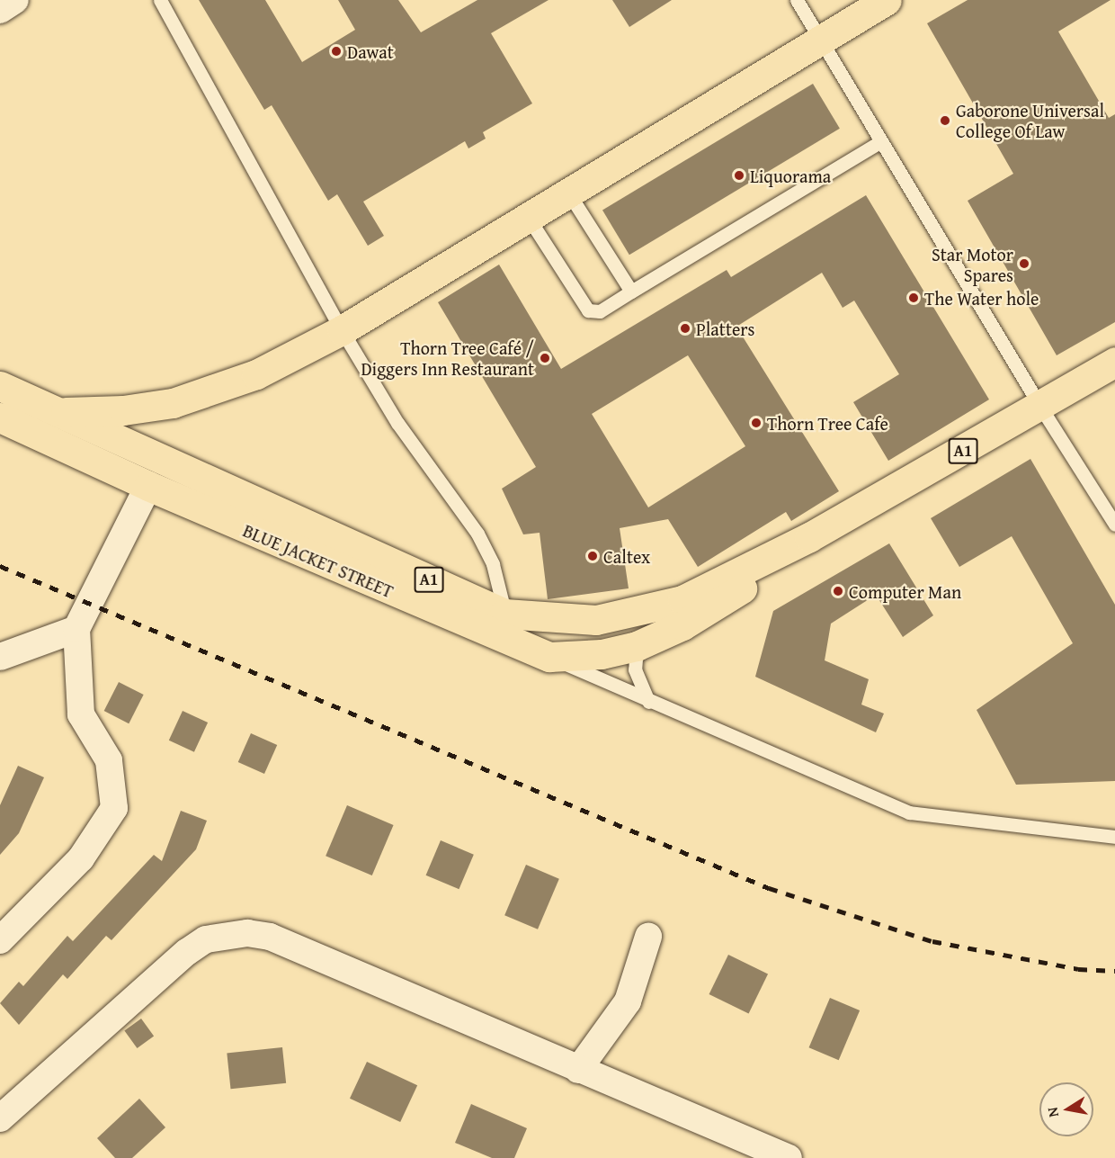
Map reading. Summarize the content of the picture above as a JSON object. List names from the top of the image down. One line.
{"streets":{"highway":["A1","BLUE JACKET STREET"]},"crossings":[["A1","BLUE JACKET STREET"]],"places":["Dawat","Gaborone Universal College Of Law","Liquorama","Star Motor Spares","The Water hole","Platters","Thorn Tree Café / Diggers Inn Restaurant","Thorn Tree Cafe","Caltex","Computer Man"],"north":"left"}
